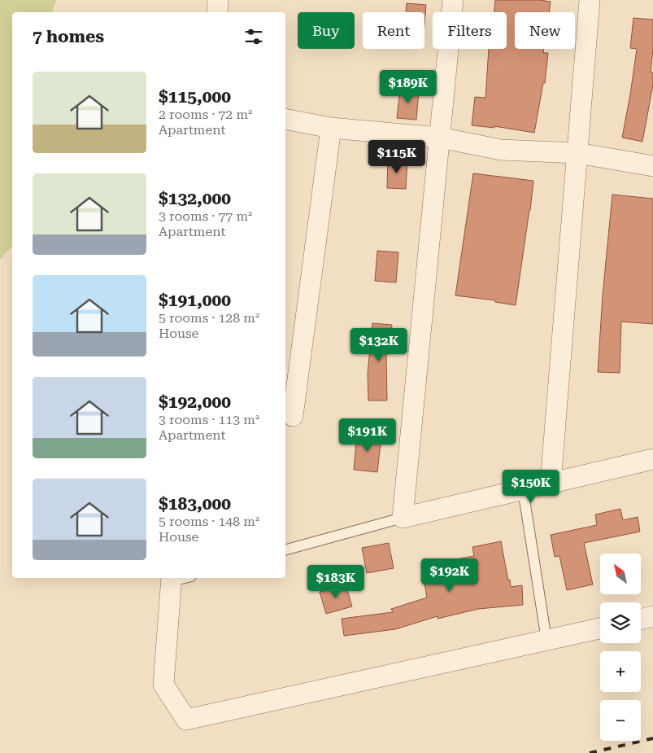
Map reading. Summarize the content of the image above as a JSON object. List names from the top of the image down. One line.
{"north":"top left","page":{"chip":["Buy","Rent","Filters","New"],"heading":"7 homes","list":[{"name":"$115,000","note":"2 rooms · 72 m² · Apartment"},{"name":"$132,000","note":"3 rooms · 77 m² · Apartment"},{"name":"$191,000","note":"5 rooms · 128 m² · House"},{"name":"$192,000","note":"3 rooms · 113 m² · Apartment"},{"name":"$183,000","note":"5 rooms · 148 m² · House"}],"price":["$189K","$115K","$132K","$191K","$150K","$192K","$183K"],"map_buttons":["+","−"]}}
